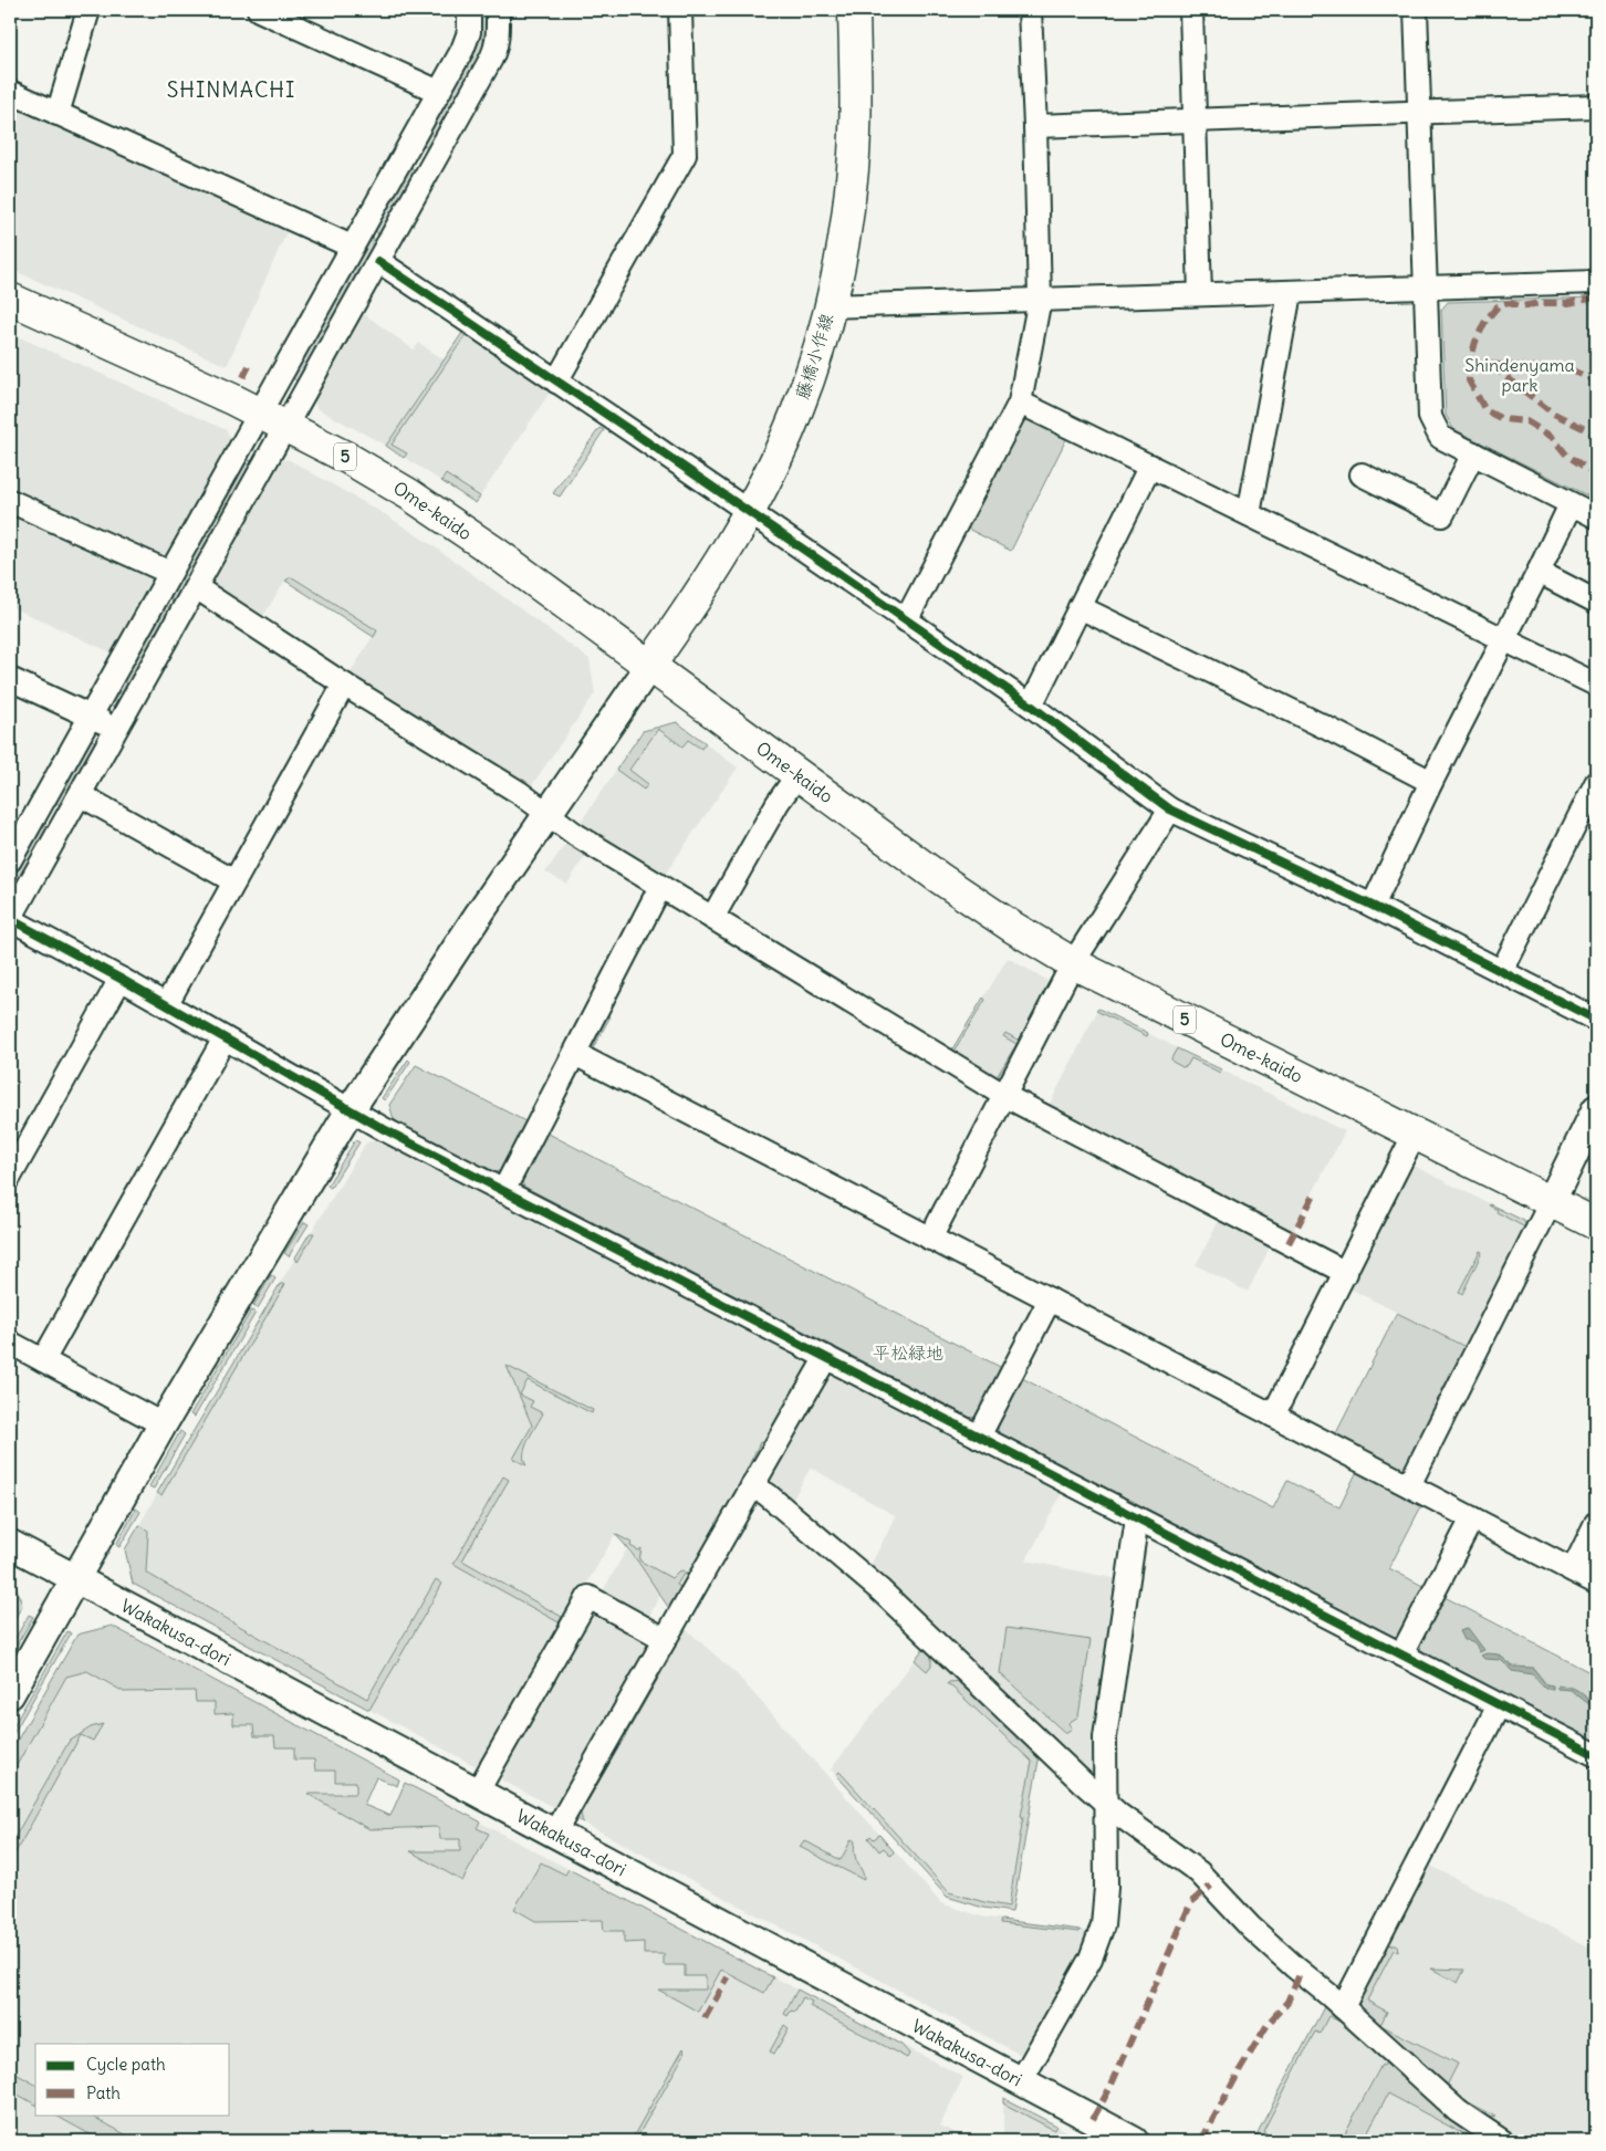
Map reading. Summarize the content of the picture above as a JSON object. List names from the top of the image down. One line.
{"streets":{"main road":["藤橋小作線","5","Ome-kaido"],"street":["Wakakusa-dori"]},"crossings":[["藤橋小作線","Ome-kaido"]],"districts":["SHINMACHI"],"parks":["Shindenyama park","平松緑地"],"legend":["Cycle path","Path"]}
